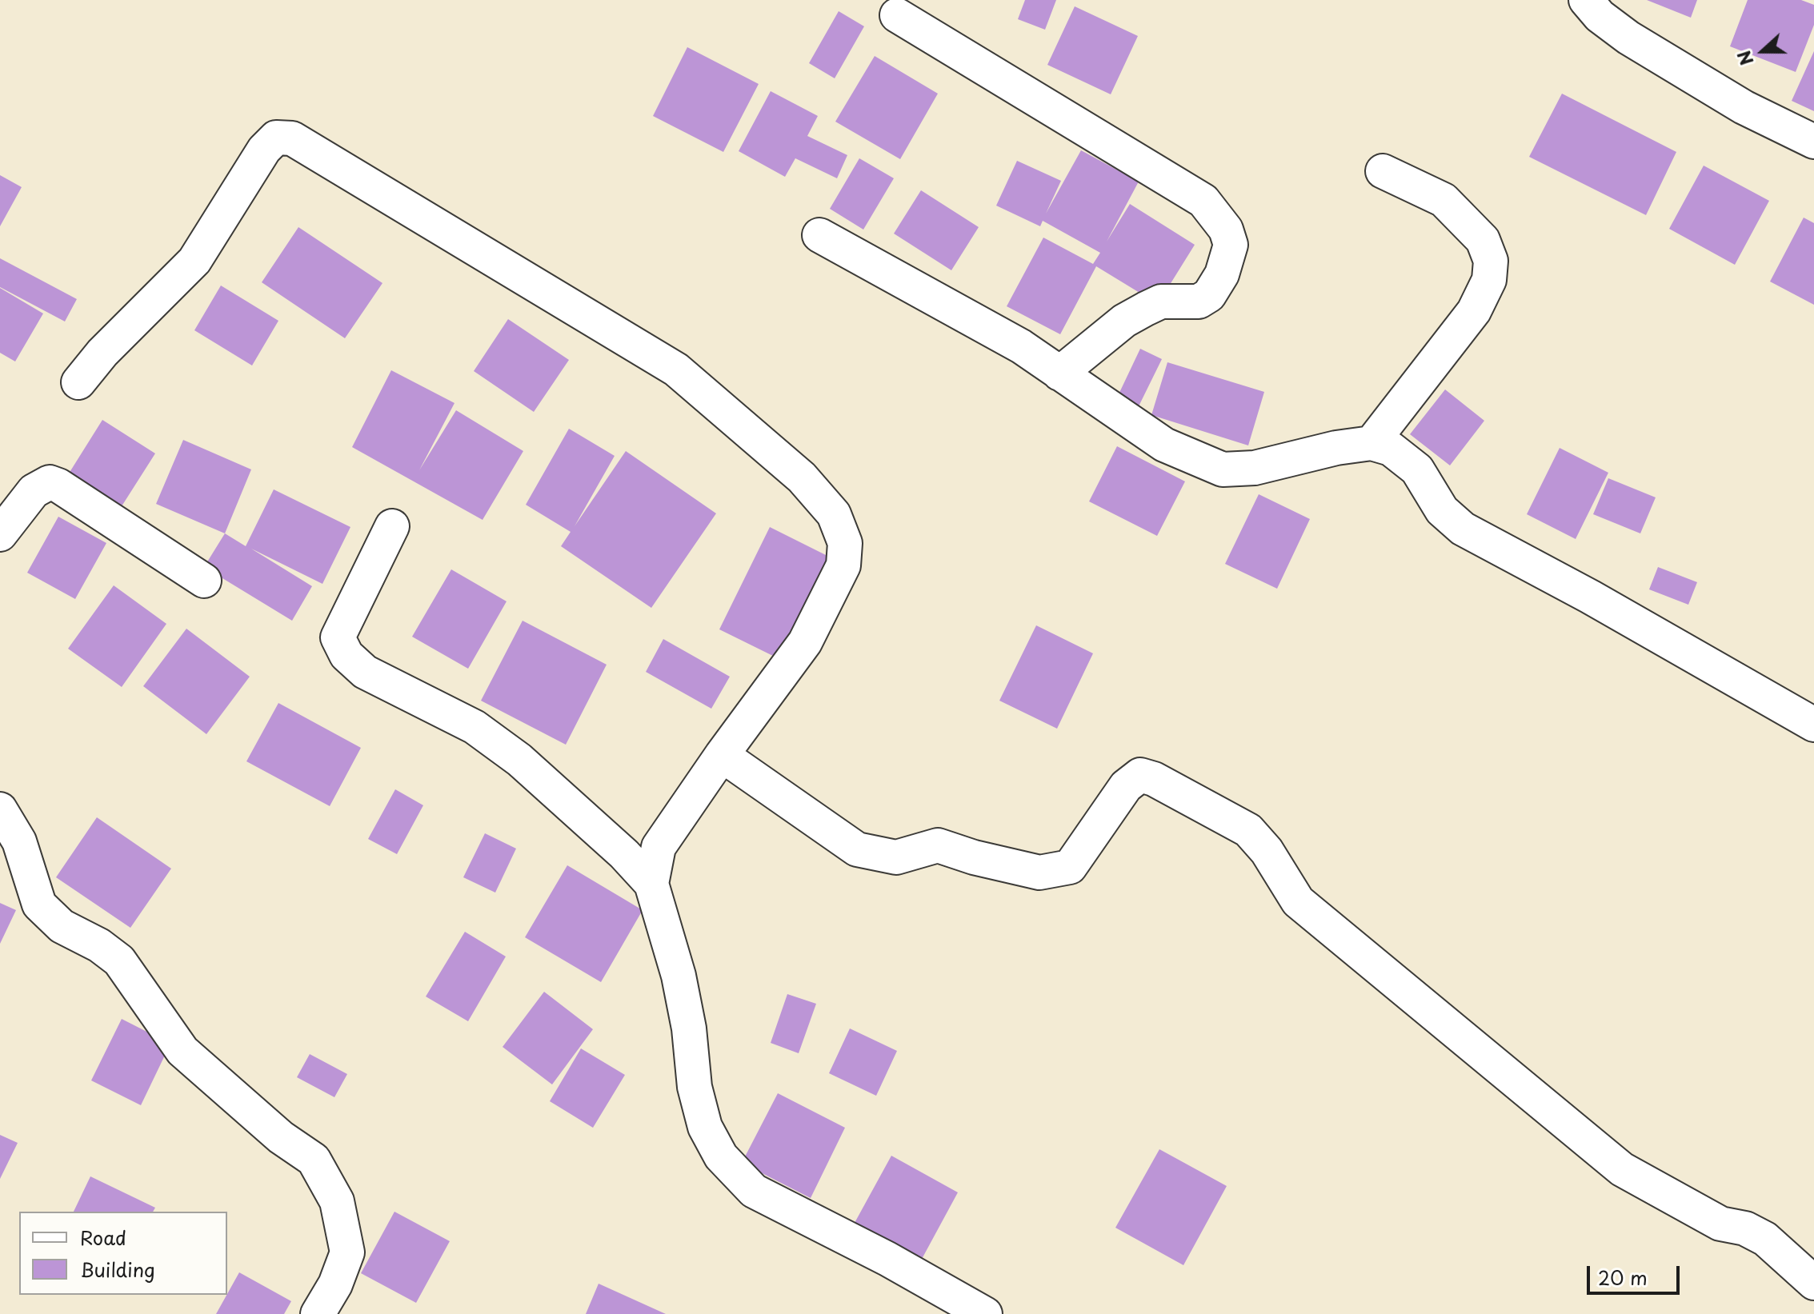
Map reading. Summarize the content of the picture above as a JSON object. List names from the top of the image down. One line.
{"legend":["Road","Building"],"scale_bar":"20 m","north":"left"}
